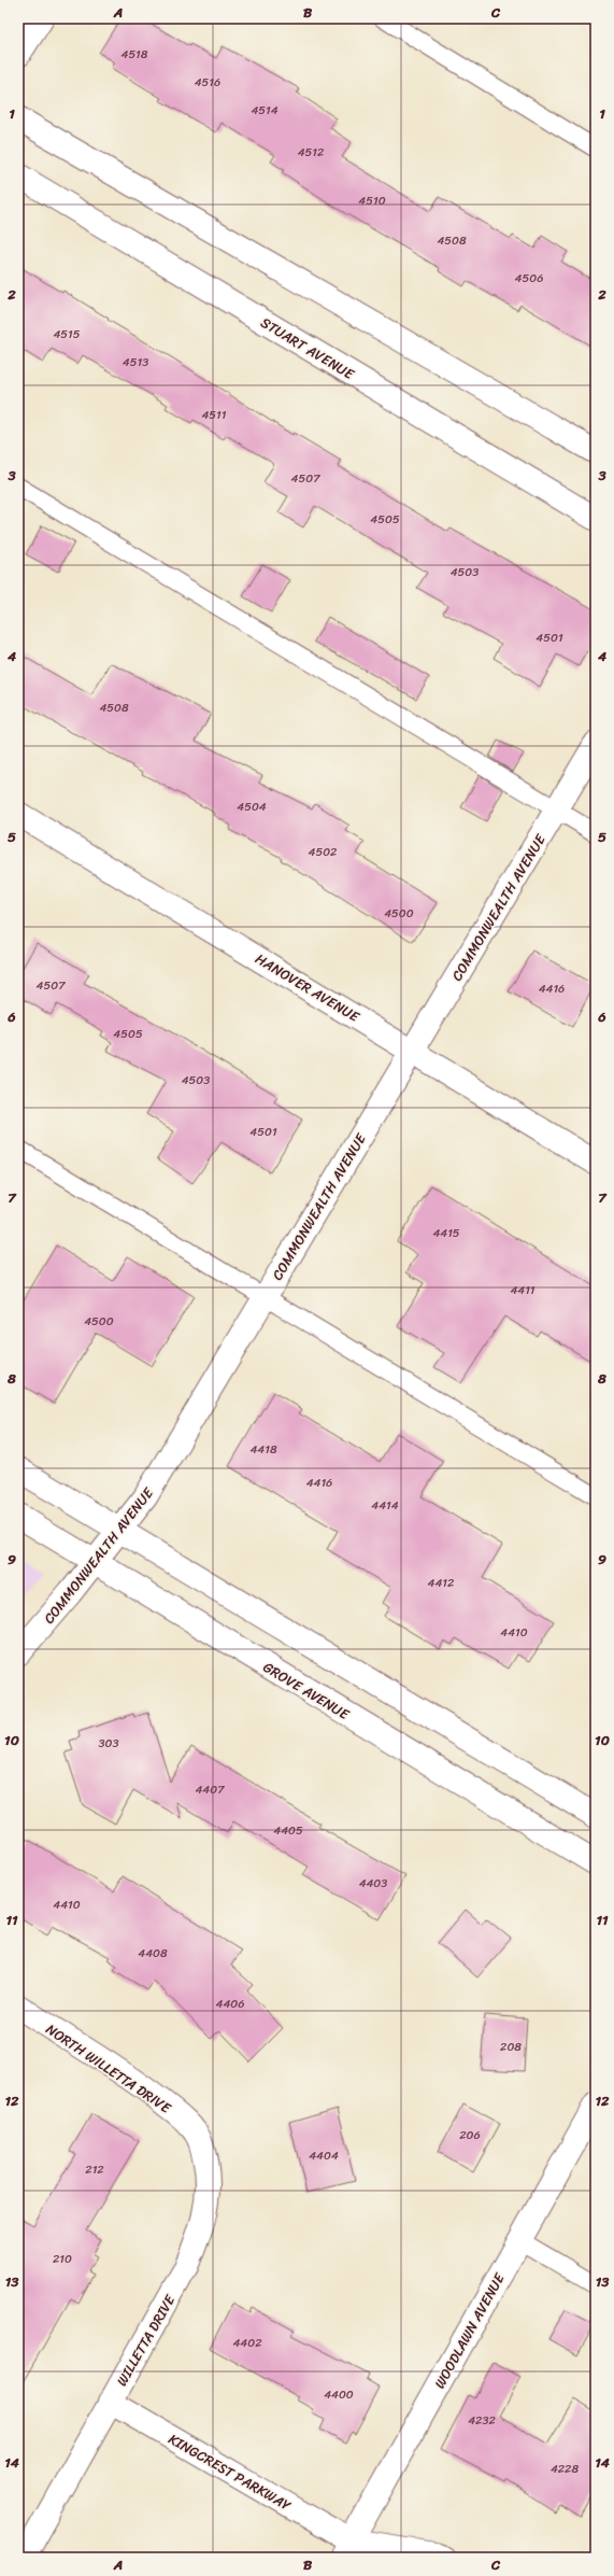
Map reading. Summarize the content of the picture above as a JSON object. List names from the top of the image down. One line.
{"streets":{"street":["STUART AVENUE","COMMONWEALTH AVENUE","HANOVER AVENUE","GROVE AVENUE","NORTH WILLETTA DRIVE","WOODLAWN AVENUE","WILLETTA DRIVE","KINGCREST PARKWAY"]},"crossings":[["COMMONWEALTH AVENUE","HANOVER AVENUE"],["COMMONWEALTH AVENUE","GROVE AVENUE"],["NORTH WILLETTA DRIVE","WILLETTA DRIVE"],["WOODLAWN AVENUE","KINGCREST PARKWAY"],["WILLETTA DRIVE","KINGCREST PARKWAY"]],"house_numbers":["4518","4516","4514","4512","4510","4508","4506","4515","4513","4511","4507","4505","4503","4501","4508","4504","4502","4500","4507","4416","4505","4503","4501","4415","4411","4500","4418","4416","4414","4412","4410","303","4407","4405","4403","4410","4408","4406","208","206","4404","212","210","4402","4400","4232","4228"],"grid":{"columns":["A","B","C"],"rows":["1","2","3","4","5","6","7","8","9","10","11","12","13","14"]}}
